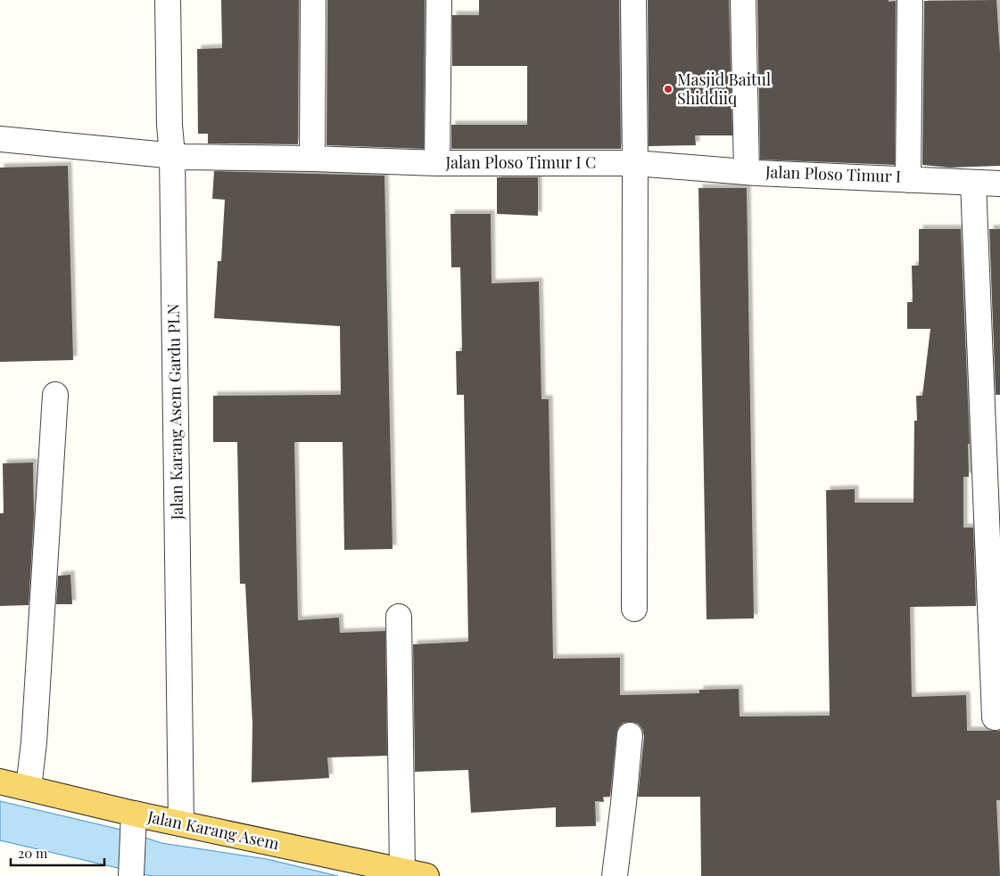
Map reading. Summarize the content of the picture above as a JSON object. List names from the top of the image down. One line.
{"streets":{"main road":["Jalan Karang Asem"],"street":["Jalan Ploso Timur I C","Jalan Ploso Timur I","Jalan Karang Asem Gardu PLN"]},"crossings":[["Jalan Ploso Timur I C","Jalan Ploso Timur I"],["Jalan Karang Asem Gardu PLN","Jalan Karang Asem"]],"places":["Masjid Baitul Shiddiiq"],"scale_bar":"20 m"}
